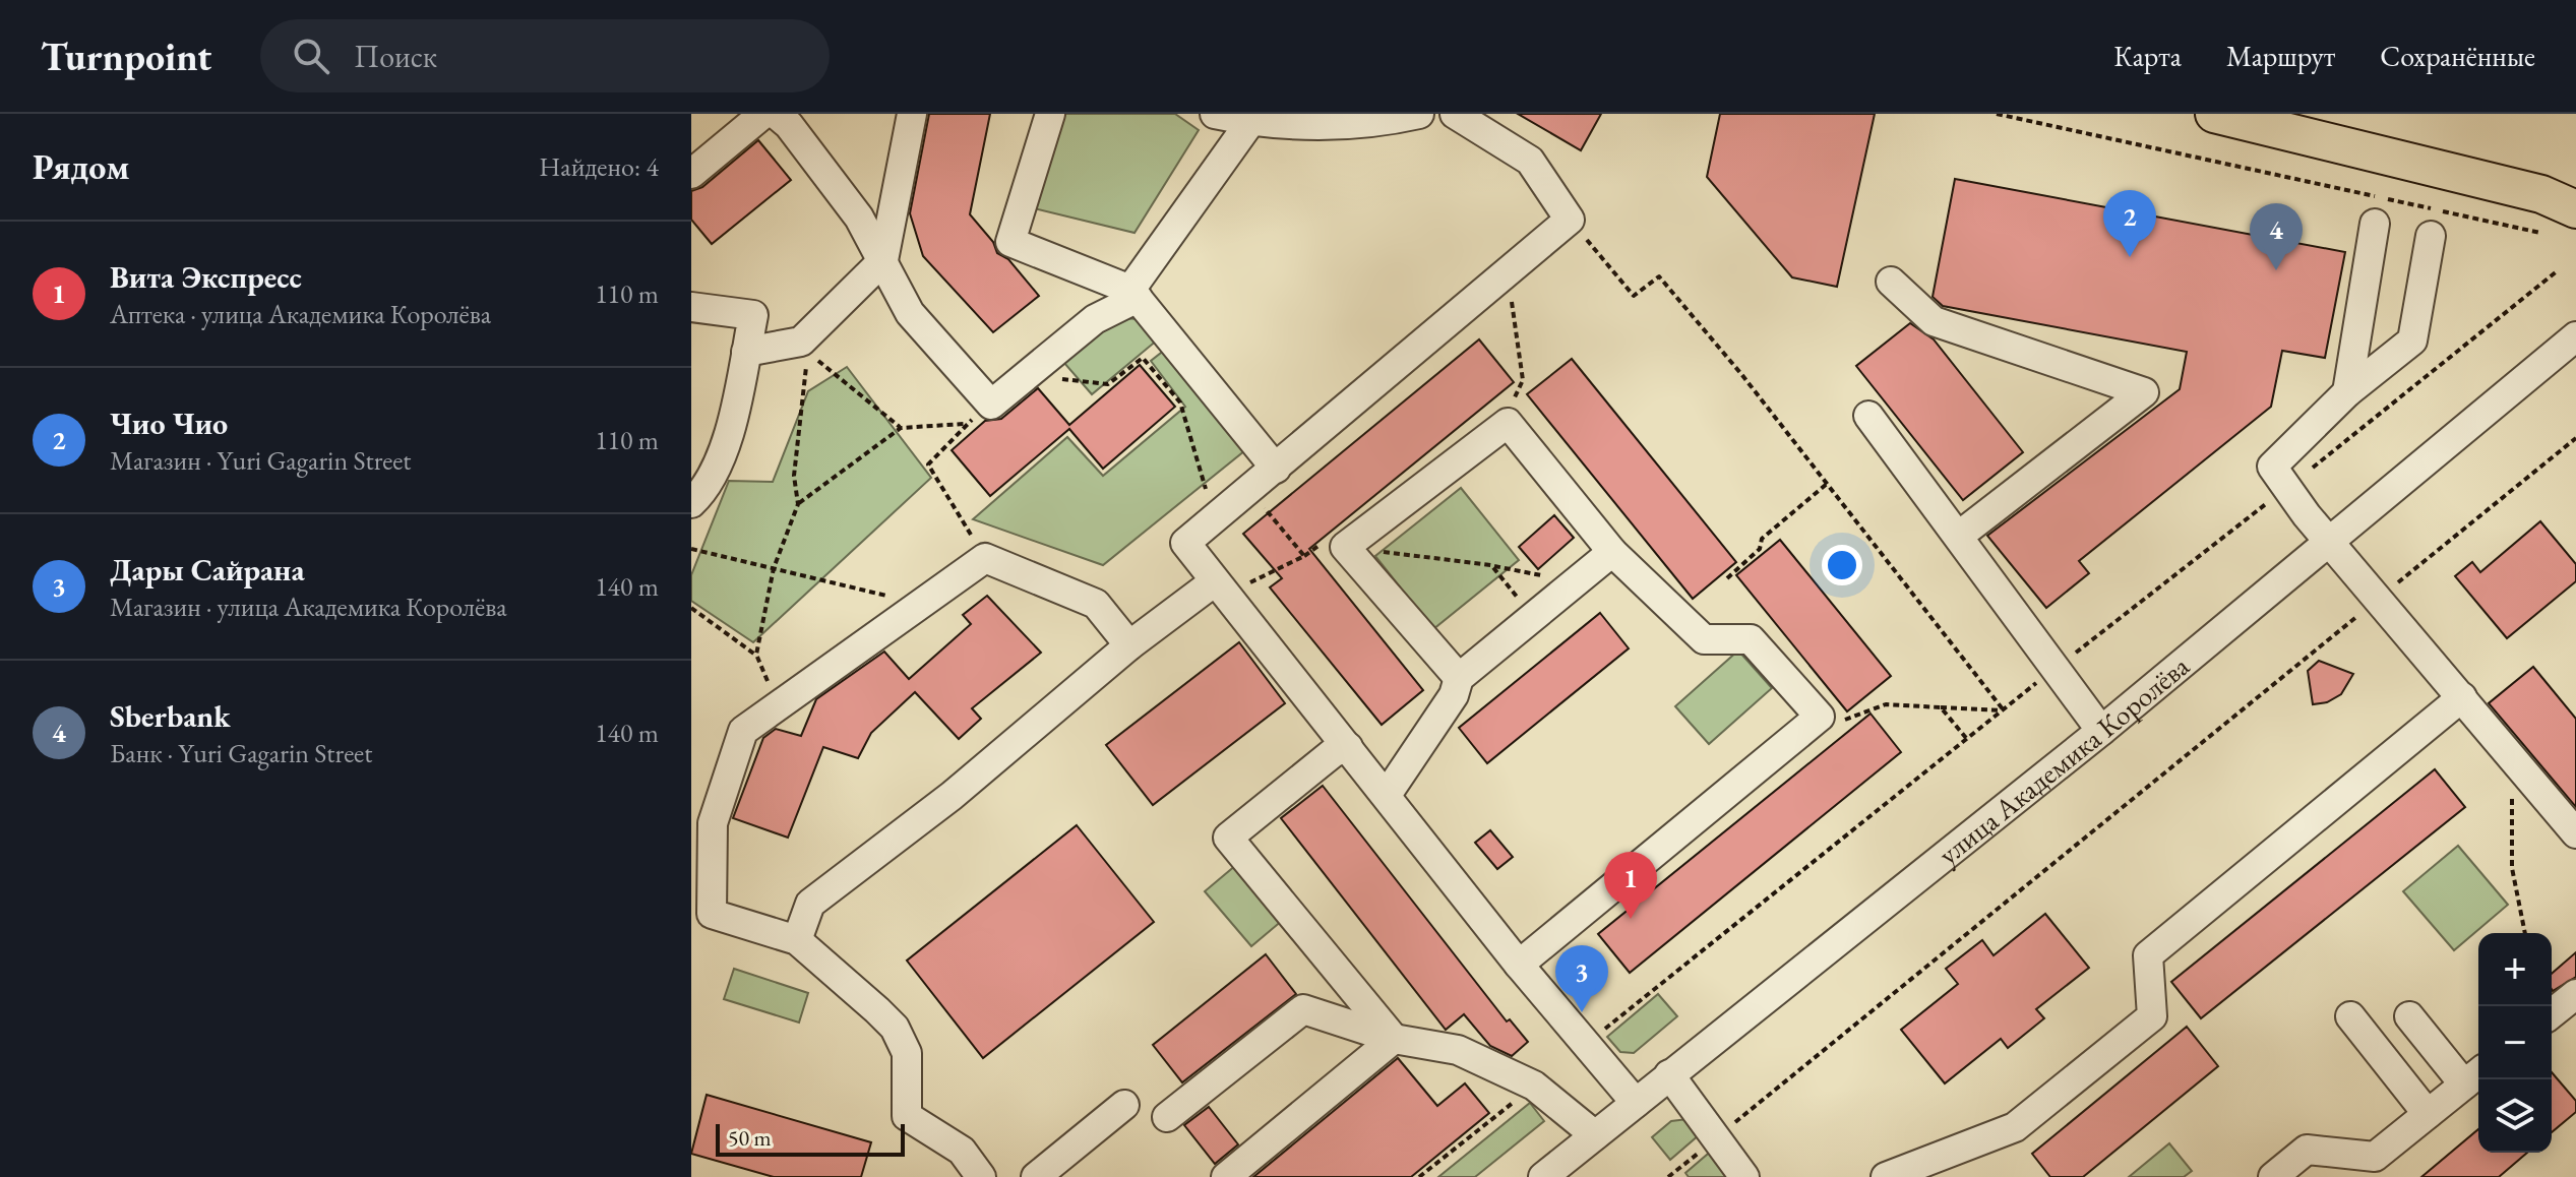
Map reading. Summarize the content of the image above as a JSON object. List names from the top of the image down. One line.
{"streets":{"street":["улица Академика Королёва"]},"scale_bar":"50 m","page":{"header":"Turnpoint","search":"Поиск","nav":["Карта","Маршрут","Сохранённые"],"heading":["Рядом","Найдено: 4"],"pins":["2","4","1","3"],"list":[{"mark":"1","name":"Вита Экспресс","note":"Аптека · улица Академика Королёва","value":"110 m"},{"mark":"2","name":"Чио Чио","note":"Магазин · Yuri Gagarin Street","value":"110 m"},{"mark":"3","name":"Дары Сайрана","note":"Магазин · улица Академика Королёва","value":"140 m"},{"mark":"4","name":"Sberbank","note":"Банк · Yuri Gagarin Street","value":"140 m"}],"map_buttons":["+","−"],"scale":"50 m"}}
